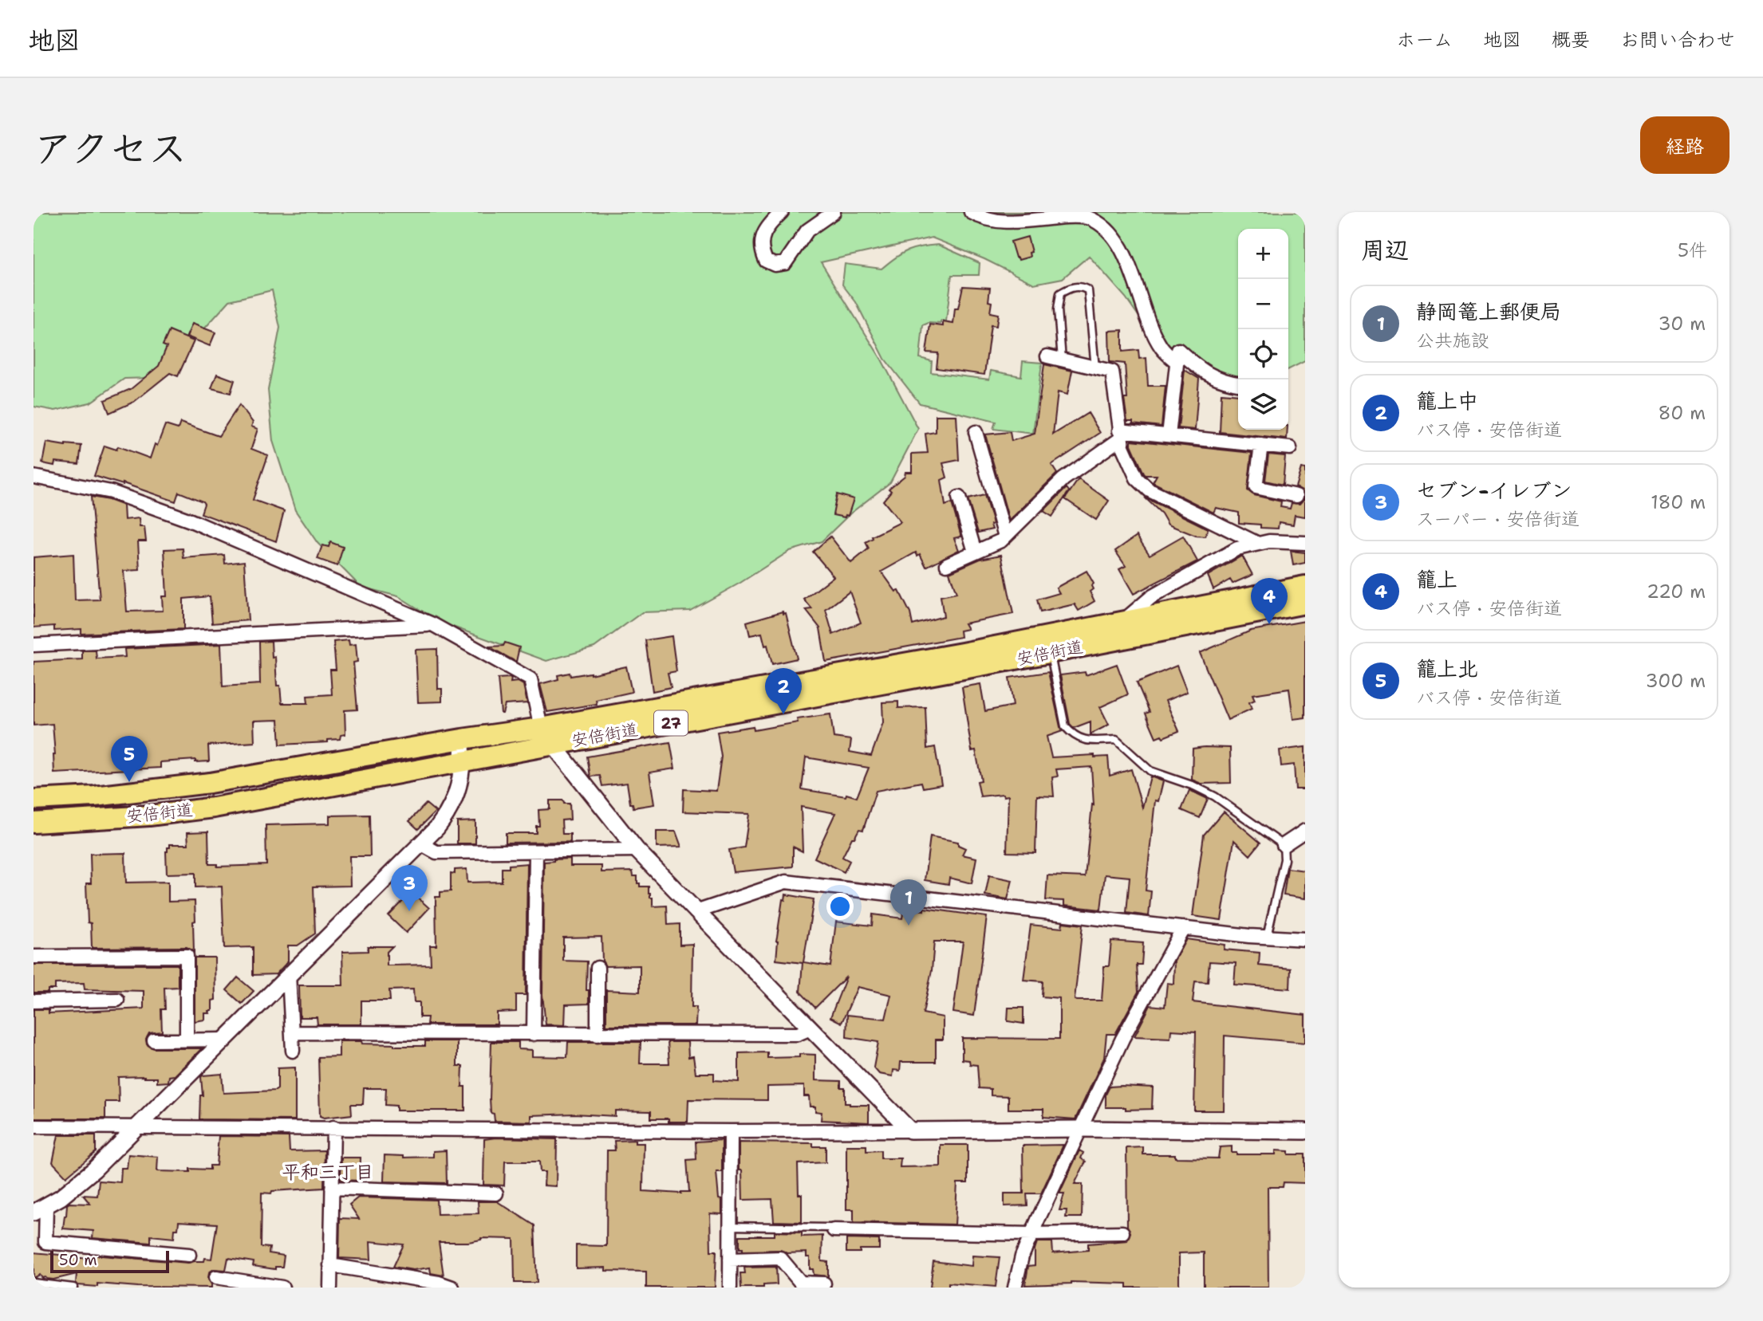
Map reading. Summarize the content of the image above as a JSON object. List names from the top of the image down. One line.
{"streets":{"main road":["安倍街道","27"]},"districts":["平和三丁目"],"scale_bar":"50 m","page":{"header":"地図","nav":["ホーム","地図","概要","お問い合わせ"],"title":"アクセス","buttons":"経路","heading":["周辺","5件"],"map_buttons":["+","−"],"list":[{"mark":"1","name":"静岡篭上郵便局","note":"公共施設","value":"30 m"},{"mark":"2","name":"籠上中","note":"バス停 · 安倍街道","value":"80 m"},{"mark":"3","name":"セブン-イレブン","note":"スーパー · 安倍街道","value":"180 m"},{"mark":"4","name":"籠上","note":"バス停 · 安倍街道","value":"220 m"},{"mark":"5","name":"籠上北","note":"バス停 · 安倍街道","value":"300 m"}],"pins":["4","2","5","3","1"],"scale":"50 m"}}
